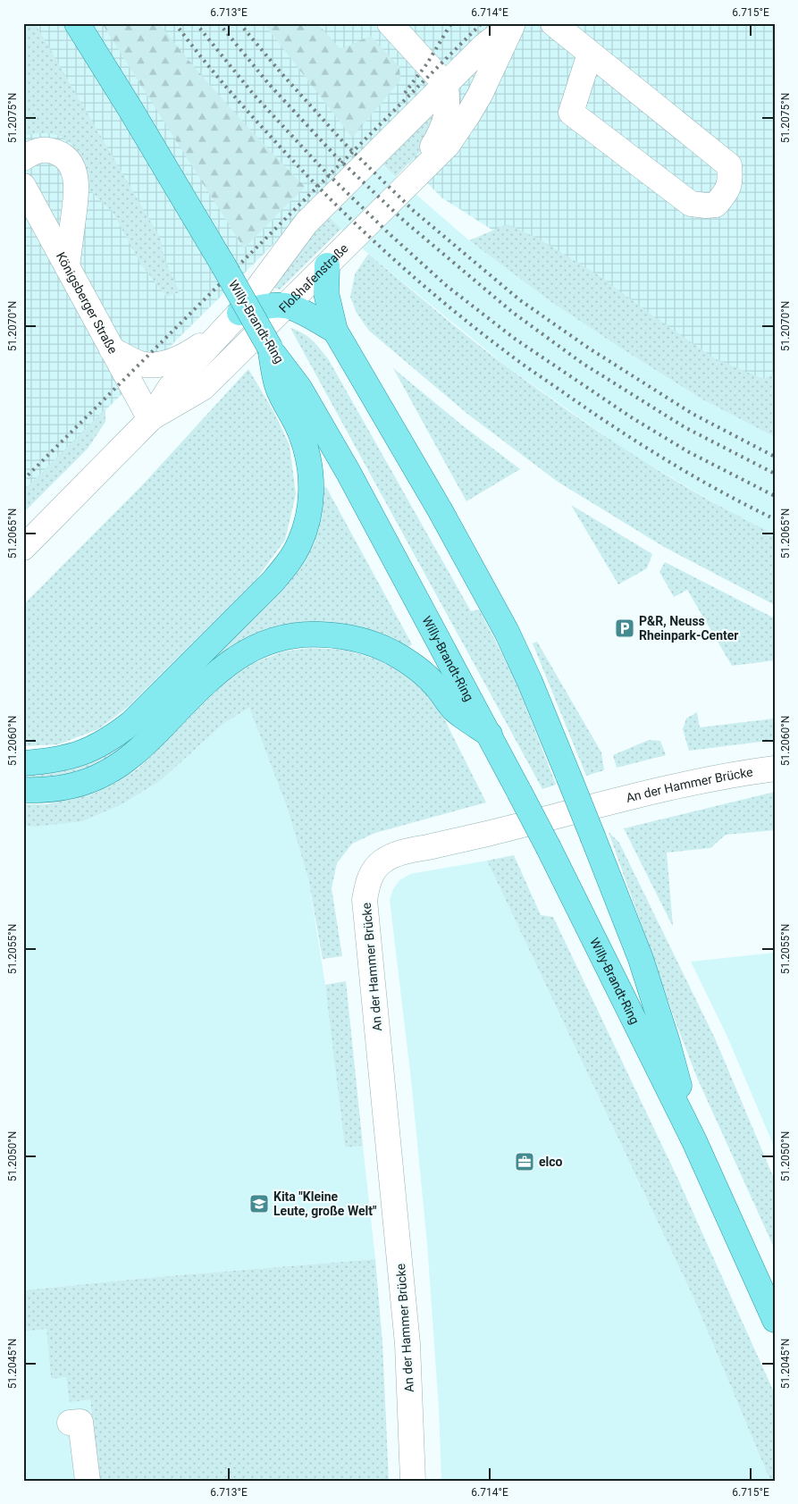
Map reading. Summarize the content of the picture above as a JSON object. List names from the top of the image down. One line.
{"streets":{"main road":["Willy-Brandt-Ring"],"street":["Floßhafenstraße","Königsberger Straße","An der Hammer Brücke"]},"crossings":[["Floßhafenstraße","Königsberger Straße"]],"places":{"parking":["P&R, Neuss Rheinpark-Center"],"office":["elco"],"school or university":["Kita \"Kleine Leute, große Welt\""]},"coordinates":["6.713°E","6.714°E","6.715°E","51.2075°N","51.2070°N","51.2065°N","51.2060°N","51.2055°N","51.2050°N","51.2045°N"]}
